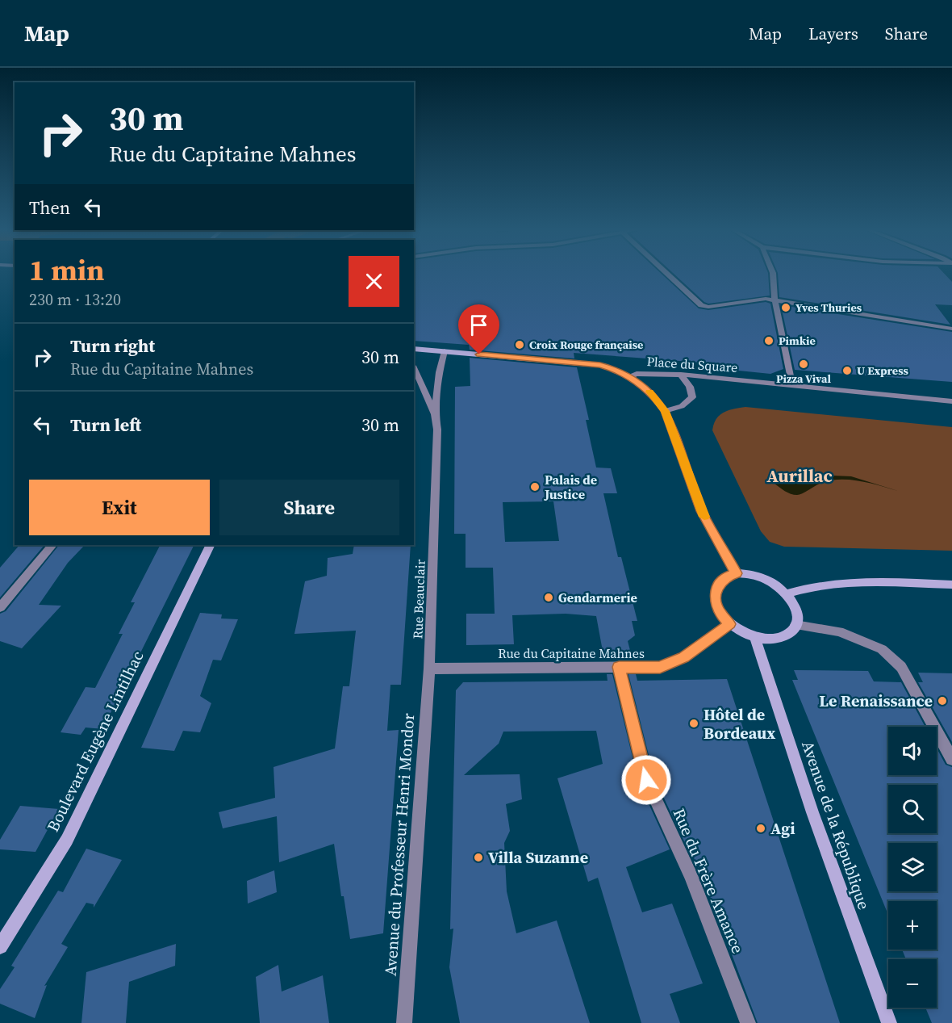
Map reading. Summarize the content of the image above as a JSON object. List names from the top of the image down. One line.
{"streets":{"street":["Place du Square","Rue Beauclair","Rue du Capitaine Mahnes","Boulevard Eugène Lintilhac","Avenue de la République","Avenue du Professeur Henri Mondor","Rue du Frère Amance"]},"crossings":[["Place du Square","Rue du Capitaine Mahnes"],["Place du Square","Avenue de la République"],["Rue Beauclair","Rue du Capitaine Mahnes"],["Rue Beauclair","Avenue du Professeur Henri Mondor"],["Rue du Capitaine Mahnes","Avenue de la République"],["Rue du Capitaine Mahnes","Avenue du Professeur Henri Mondor"],["Rue du Capitaine Mahnes","Rue du Frère Amance"]],"districts":["Aurillac"],"places":["Yves Thuries","Pimkie","Croix Rouge française","Pizza Vival","U Express","Palais de Justice","Gendarmerie","Le Renaissance","Hôtel de Bordeaux","Agi","Villa Suzanne"],"page":{"header":"Map","nav":["Map","Layers","Share"],"turn":["30 m","Rue du Capitaine Mahnes"],"then":"Then","heading":["1 min","230 m · 13:20"],"list":[{"name":"Turn right","note":"Rue du Capitaine Mahnes","value":"30 m"},{"name":"Turn left","value":"30 m"}],"buttons":["Exit","Share"],"map_buttons":["+","−"]}}
